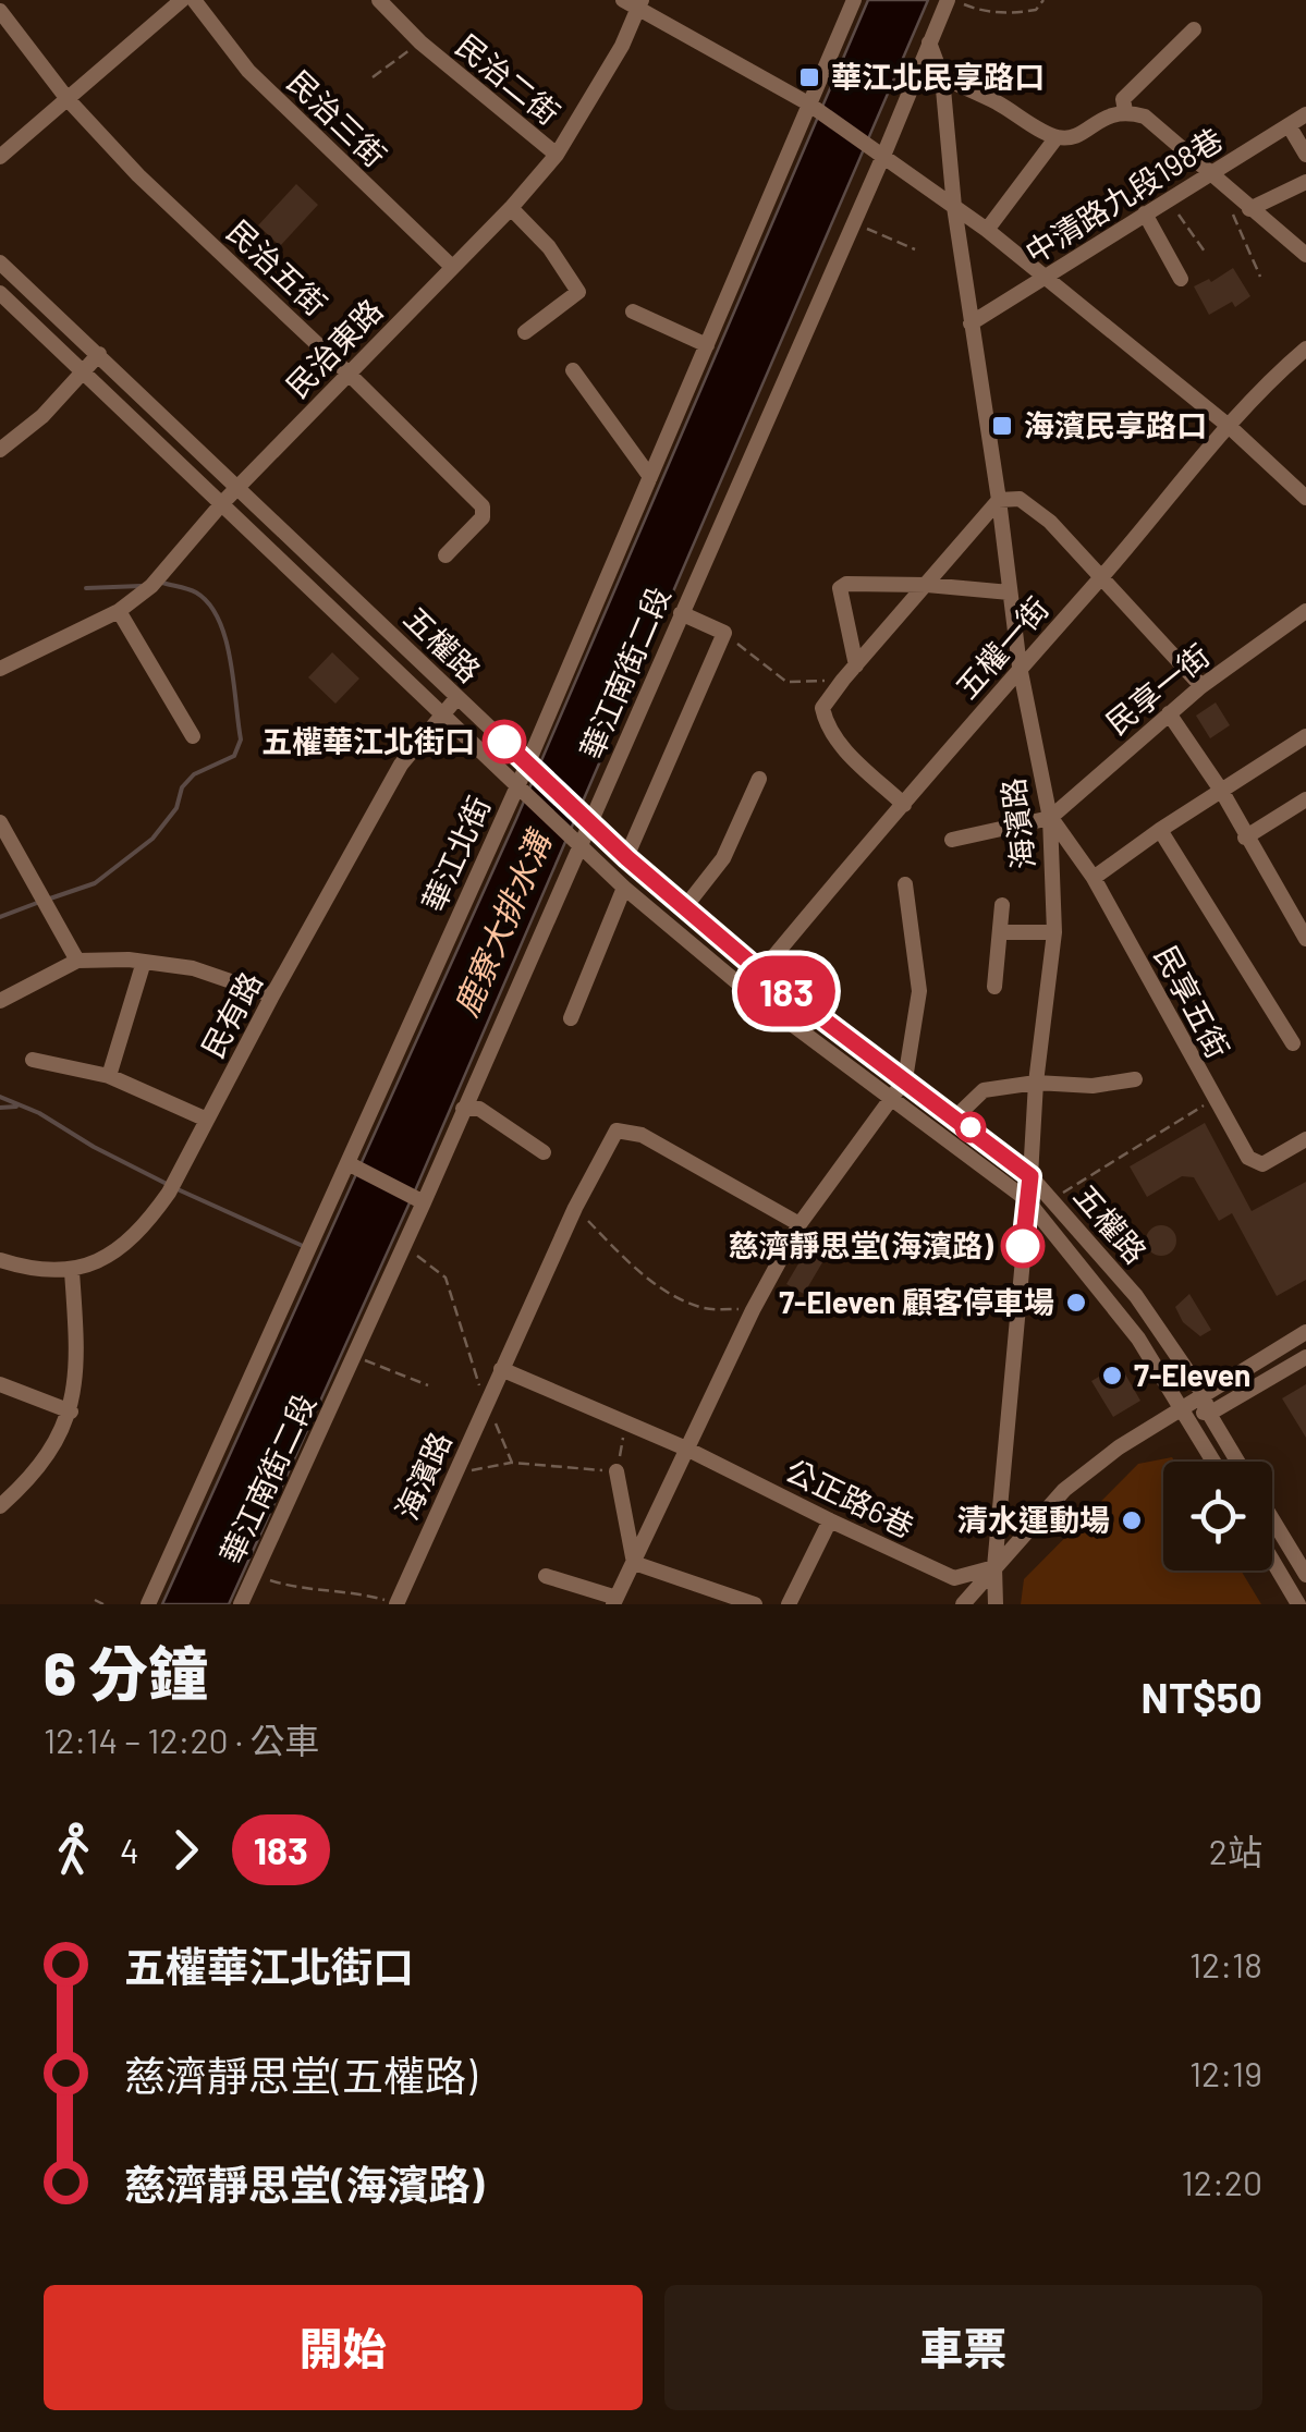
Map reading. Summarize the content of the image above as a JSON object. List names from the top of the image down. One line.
{"streets":{"street":["民治二街","民治三街","中清路九段198巷","民治五街","民治東路","五權路","五權一街","華江南街二段","民享一街","海濱路","華江北街","民享五街","民有路","公正路6巷"]},"crossings":[["民治二街","民治東路"],["民治三街","民治東路"],["中清路九段198巷","海濱路"],["民治五街","民治東路"],["民治東路","五權路"],["五權路","五權一街"],["五權路","華江南街二段"],["五權路","海濱路"],["五權路","華江北街"],["五權路","民有路"],["五權一街","海濱路"],["華江南街二段","海濱路"],["民享一街","海濱路"],["民享一街","民享五街"],["海濱路","民享五街"],["海濱路","公正路6巷"]],"water":["鹿寮大排水溝"],"places":{"transit":["華江北民享路口","海濱民享路口"],"other":["五權華江北街口","慈濟靜思堂(海濱路)","7-Eleven 顧客停車場","7-Eleven","清水運動場"]},"lines":["bus line 183"],"page":{"on_map":"183","heading":["6 分鐘","12:14 – 12:20 · 公車","NT$50"],"legs":["4","183","2站"],"list":[{"name":"五權華江北街口","value":"12:18"},{"name":"慈濟靜思堂(五權路)","value":"12:19"},{"name":"慈濟靜思堂(海濱路)","value":"12:20"}],"buttons":["開始","車票"]}}
